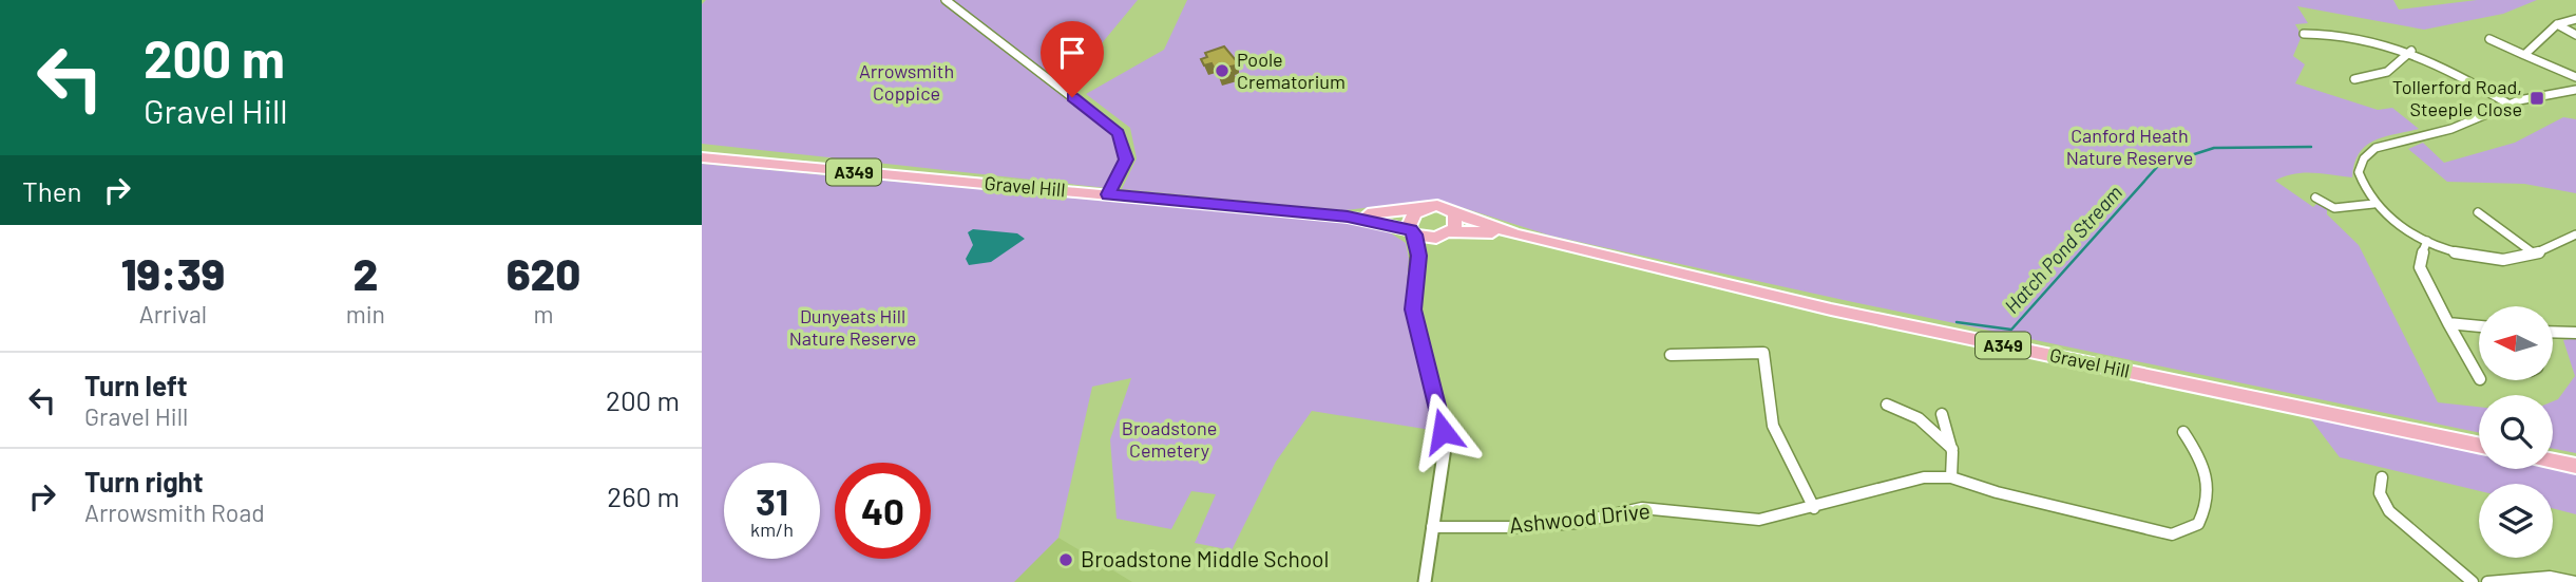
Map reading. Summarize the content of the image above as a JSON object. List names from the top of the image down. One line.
{"streets":{"main road":["A349","Gravel Hill"],"street":["Ashwood Drive"]},"water":["Hatch Pond Stream"],"parks":["Arrowsmith Coppice","Canford Heath Nature Reserve","Dunyeats Hill Nature Reserve","Broadstone Cemetery"],"places":{"other":["Poole Crematorium","Broadstone Middle School"],"transit":["Tollerford Road, Steeple Close"]},"north":"left","page":{"turn":["200 m","Gravel Hill"],"then":"Then","eta":["19:39","Arrival","2","min","620","m"],"list":[{"name":"Turn left","note":"Gravel Hill","value":"200 m"},{"name":"Turn right","note":"Arrowsmith Road","value":"260 m"}],"speed":"31 km/h","limit":"40"}}
